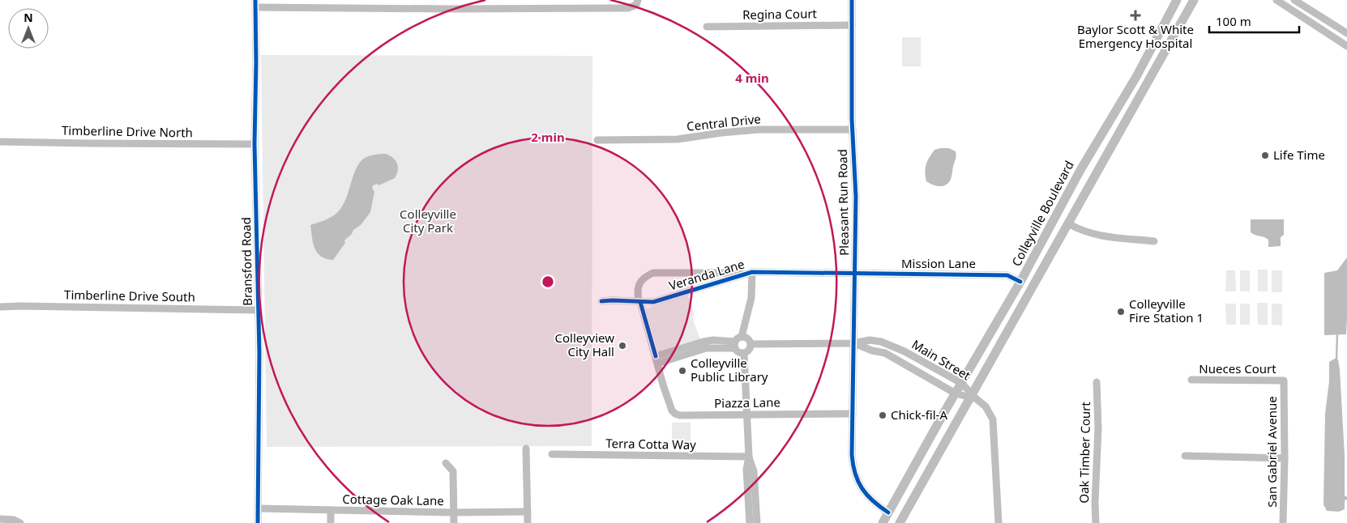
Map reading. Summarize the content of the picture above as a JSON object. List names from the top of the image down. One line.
{"streets":{"main road":["Colleyville Boulevard"],"street":["Regina Court","Central Drive","Timberline Drive North","Pleasant Run Road","Bransford Road","Mission Lane","Veranda Lane","Timberline Drive South","Main Street","Nueces Court","Piazza Lane","Terra Cotta Way","San Gabriel Avenue","Oak Timber Court","Cottage Oak Lane"]},"crossings":[["Regina Court","Pleasant Run Road"],["Central Drive","Pleasant Run Road"],["Timberline Drive North","Bransford Road"],["Pleasant Run Road","Colleyville Boulevard"],["Pleasant Run Road","Mission Lane"],["Pleasant Run Road","Veranda Lane"],["Pleasant Run Road","Main Street"],["Pleasant Run Road","Piazza Lane"],["Colleyville Boulevard","Mission Lane"],["Colleyville Boulevard","Main Street"],["Bransford Road","Timberline Drive South"],["Bransford Road","Cottage Oak Lane"],["Mission Lane","Veranda Lane"],["Nueces Court","San Gabriel Avenue"]],"parks":["Colleyville City Park"],"places":{"health":["Baylor Scott & White Emergency Hospital"],"other":["Life Time","Colleyville Fire Station 1","Colleyview City Hall","Colleyville Public Library","Chick-fil-A"]},"scale_bar":"100 m","north":"top","rings":["4 min","2 min"]}
